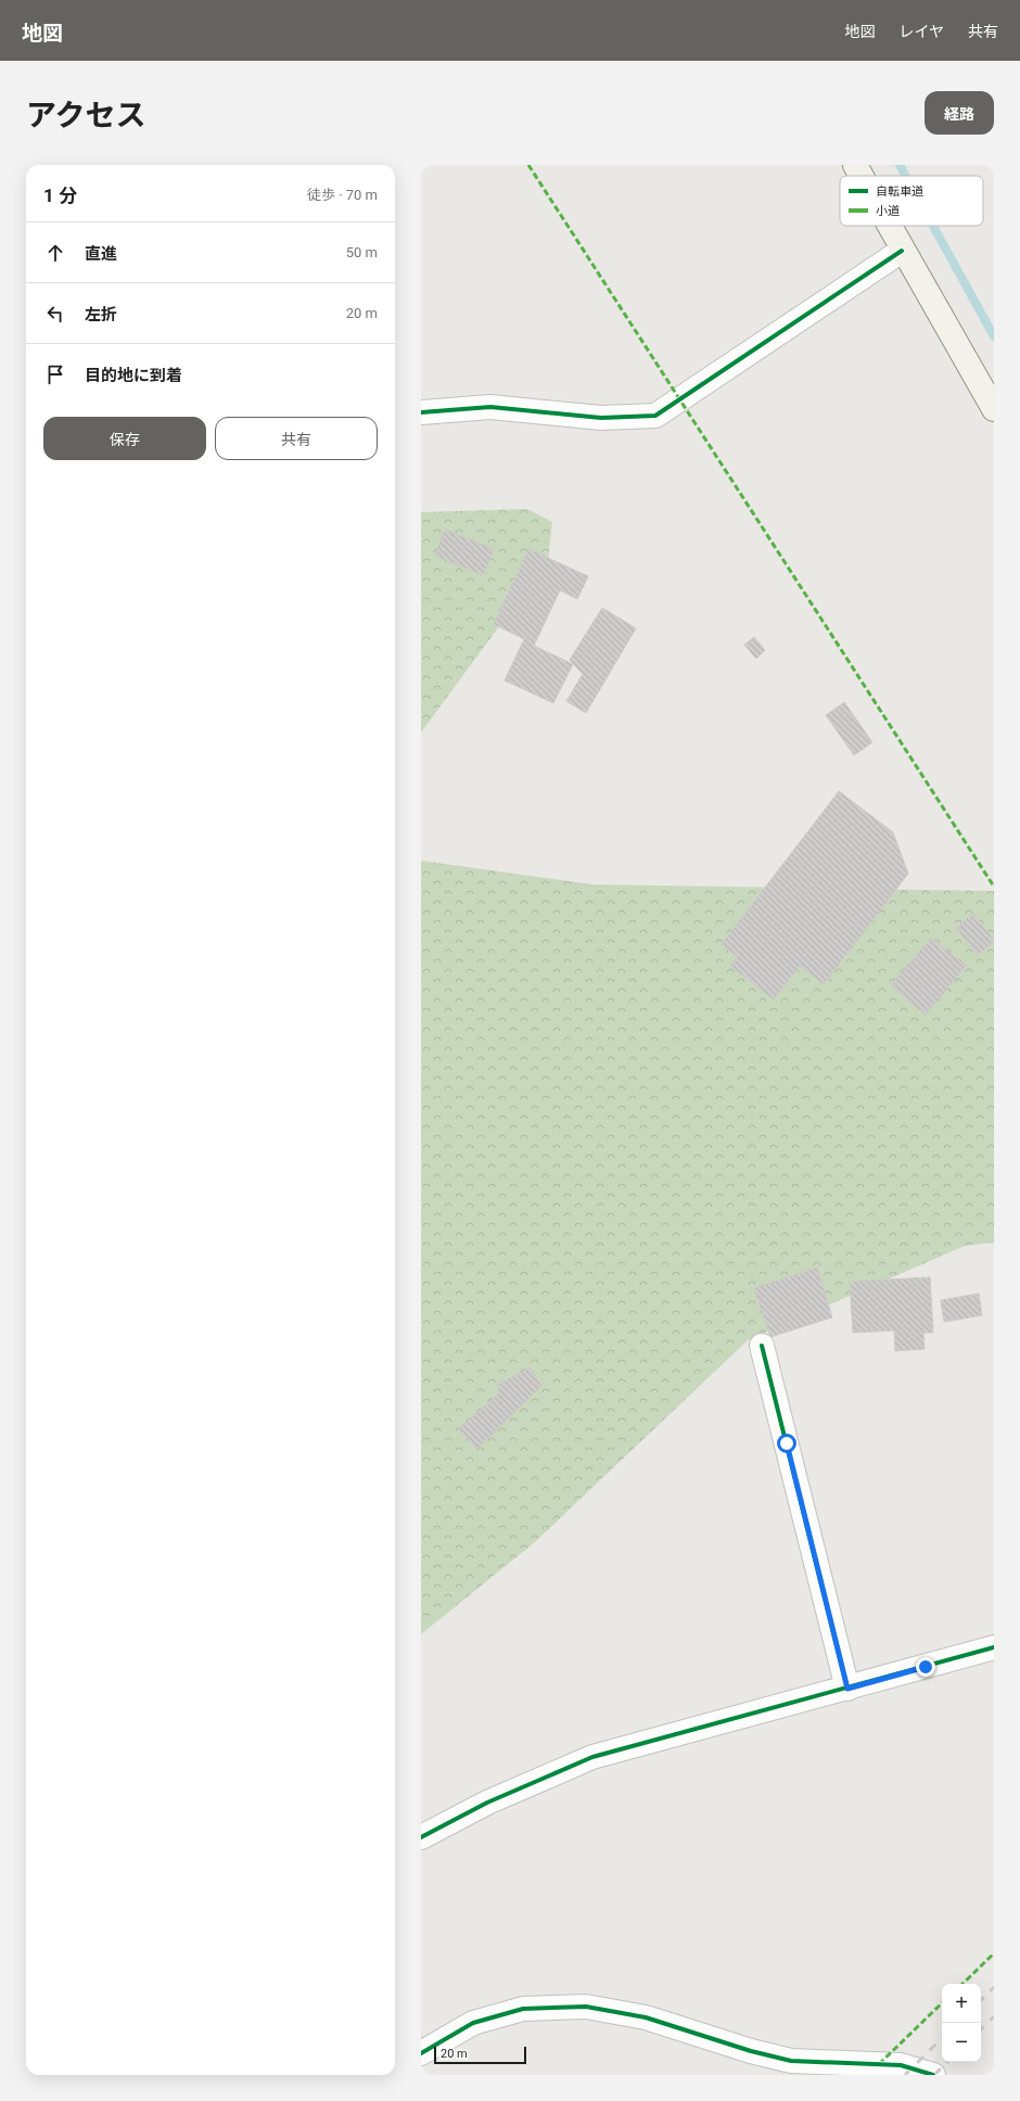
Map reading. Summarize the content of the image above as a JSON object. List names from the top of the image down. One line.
{"legend":["自転車道","小道"],"scale_bar":"20 m","page":{"header":"地図","nav":["地図","レイヤ","共有"],"title":"アクセス","buttons":["経路",["保存","共有"]],"heading":["1 分","徒歩 · 70 m"],"list":[["直進","50 m"],["左折","20 m"],"目的地に到着"],"map_buttons":["+","−"],"scale":"20 m"}}
